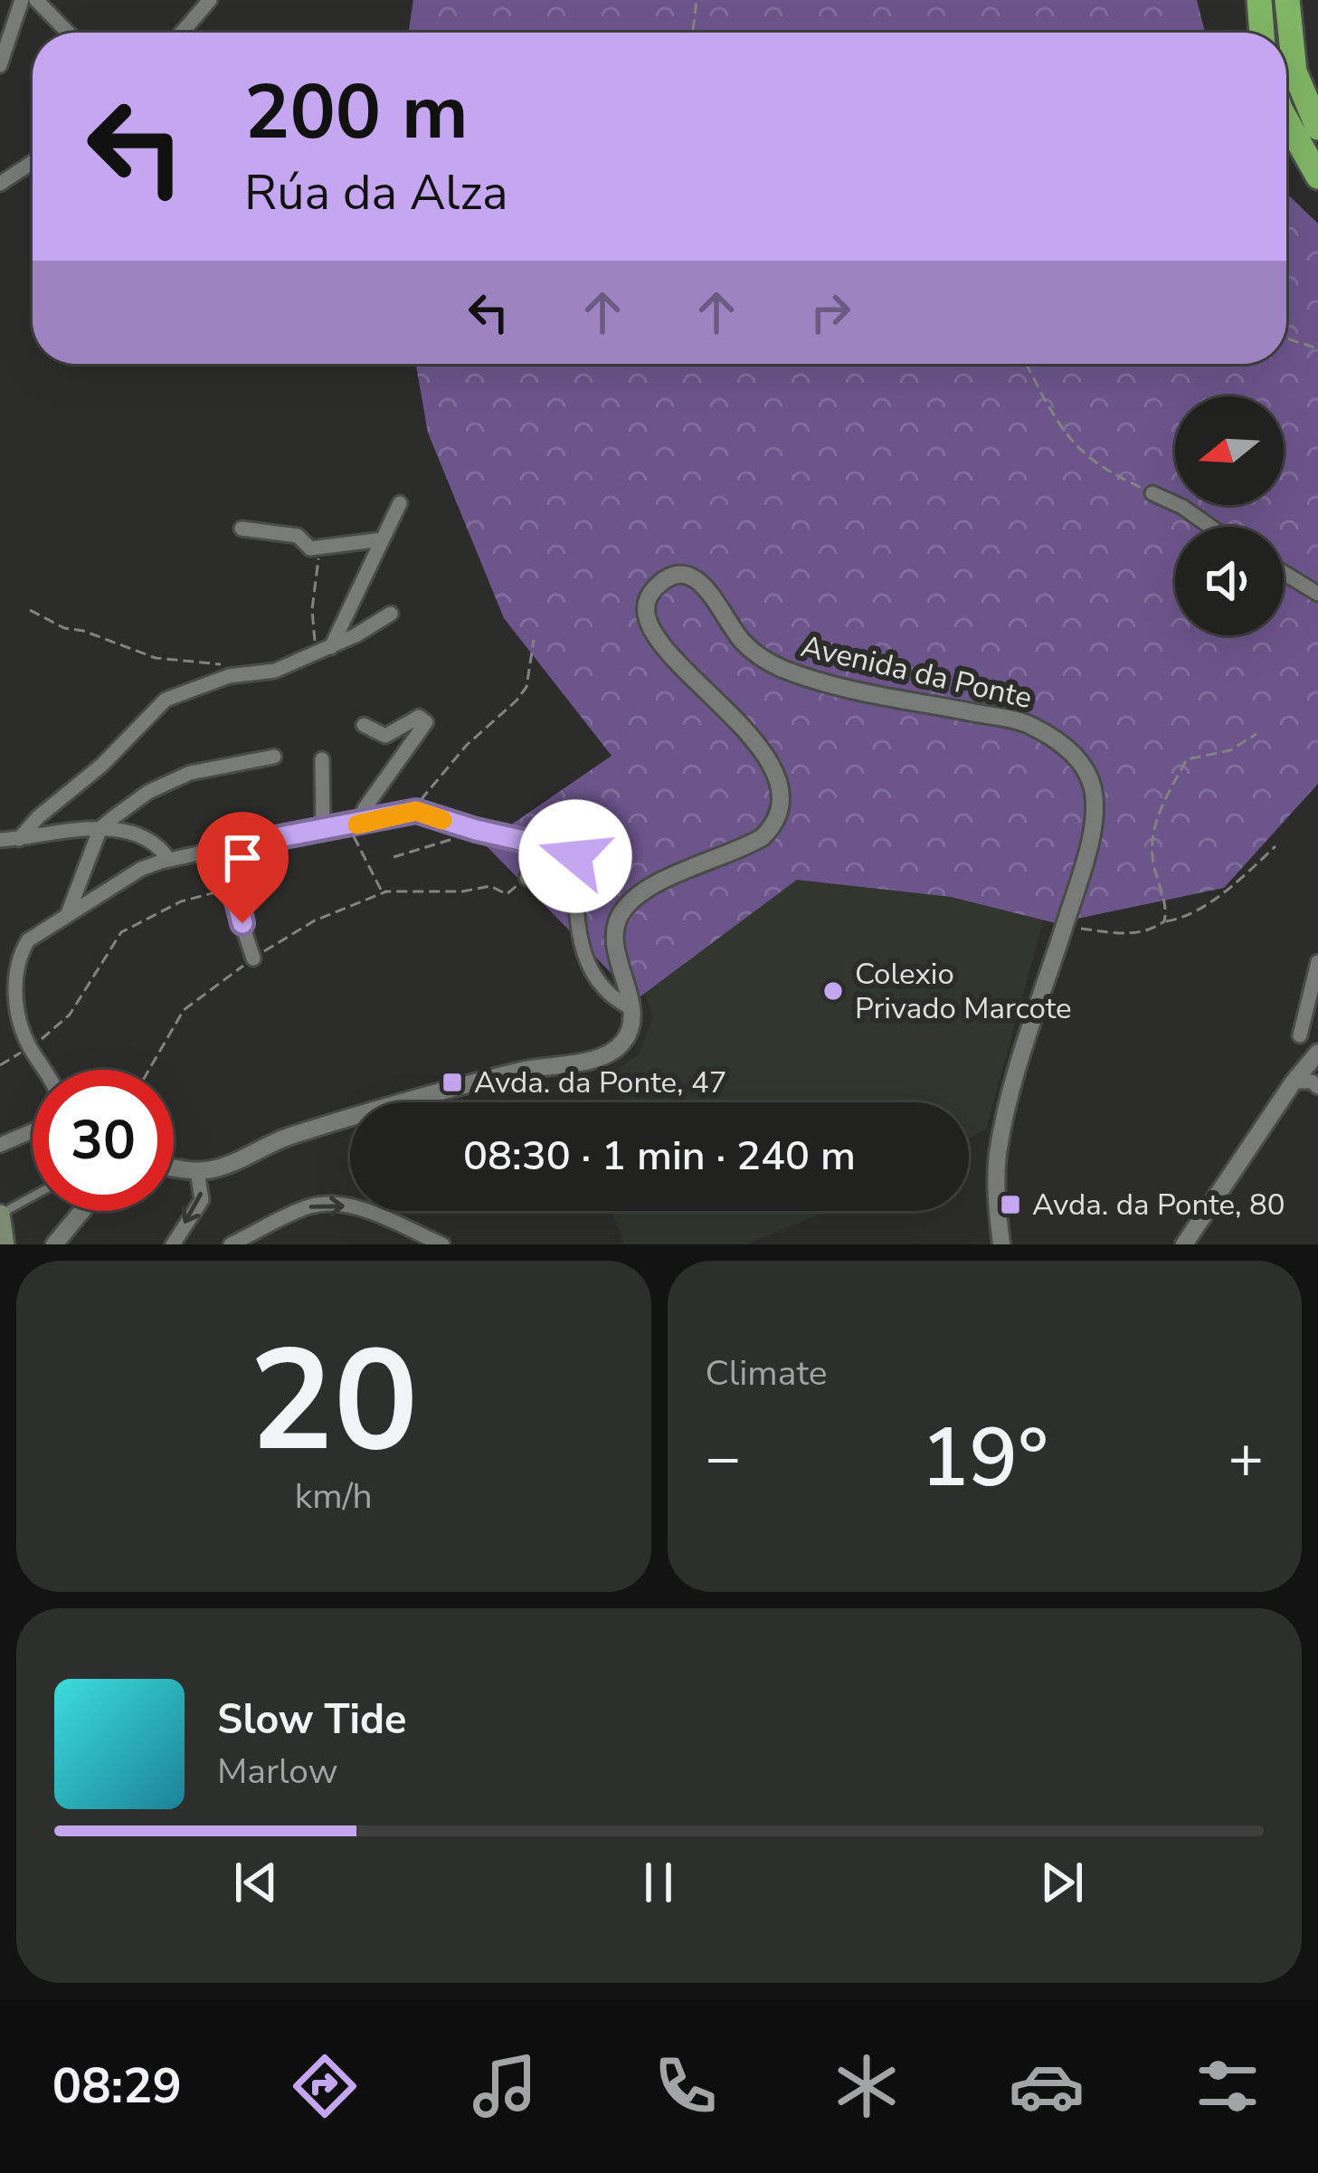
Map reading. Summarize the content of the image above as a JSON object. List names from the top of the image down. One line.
{"streets":{"street":["Avenida da Ponte"]},"places":{"other":["Colexio Privado Marcote"],"transit":["Avda. da Ponte, 47","Avda. da Ponte, 80"]},"north":"left","page":{"turn":["200 m","Rúa da Alza"],"limit":"30","trip":"08:30 · 1 min · 240 m","tile":[["20","km/h"],"Climate"],"heat":["−","19°","+"],"song":["Slow Tide","Marlow"],"tabs":"08:29"}}
